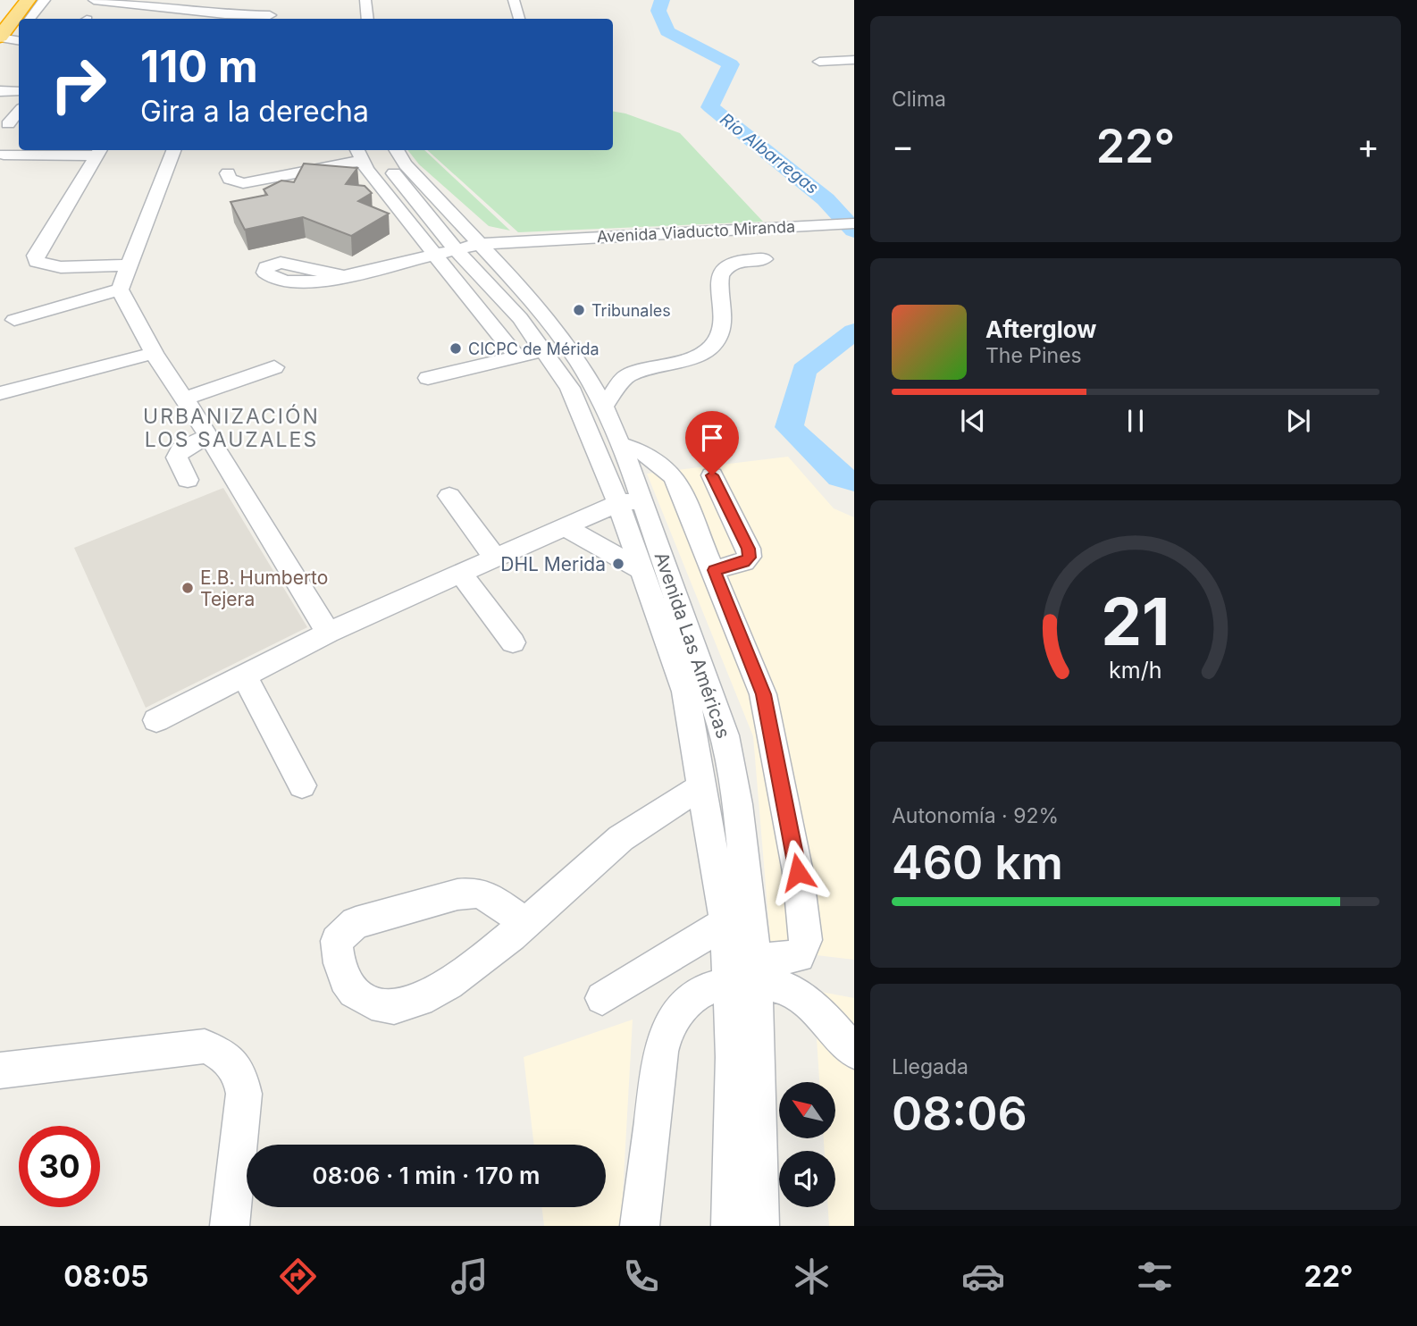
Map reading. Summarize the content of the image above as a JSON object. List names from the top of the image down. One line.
{"streets":{"street":["Avenida Viaducto Miranda","Avenida Las Américas"]},"districts":["URBANIZACIÓN LOS SAUZALES"],"water":["Río Albarregas"],"places":["Tribunales","CICPC de Mérida","DHL Merida","E.B. Humberto Tejera"],"north":"top left","page":{"tile":["Clima",["Autonomía · 92%","460 km"],["Llegada","08:06"]],"turn":["110 m","Gira a la derecha"],"heat":["−","22°","+"],"song":["Afterglow","The Pines"],"limit":"30","trip":"08:06 · 1 min · 170 m","tabs":["08:05","22°"],"gauge":["21","km/h"]}}
